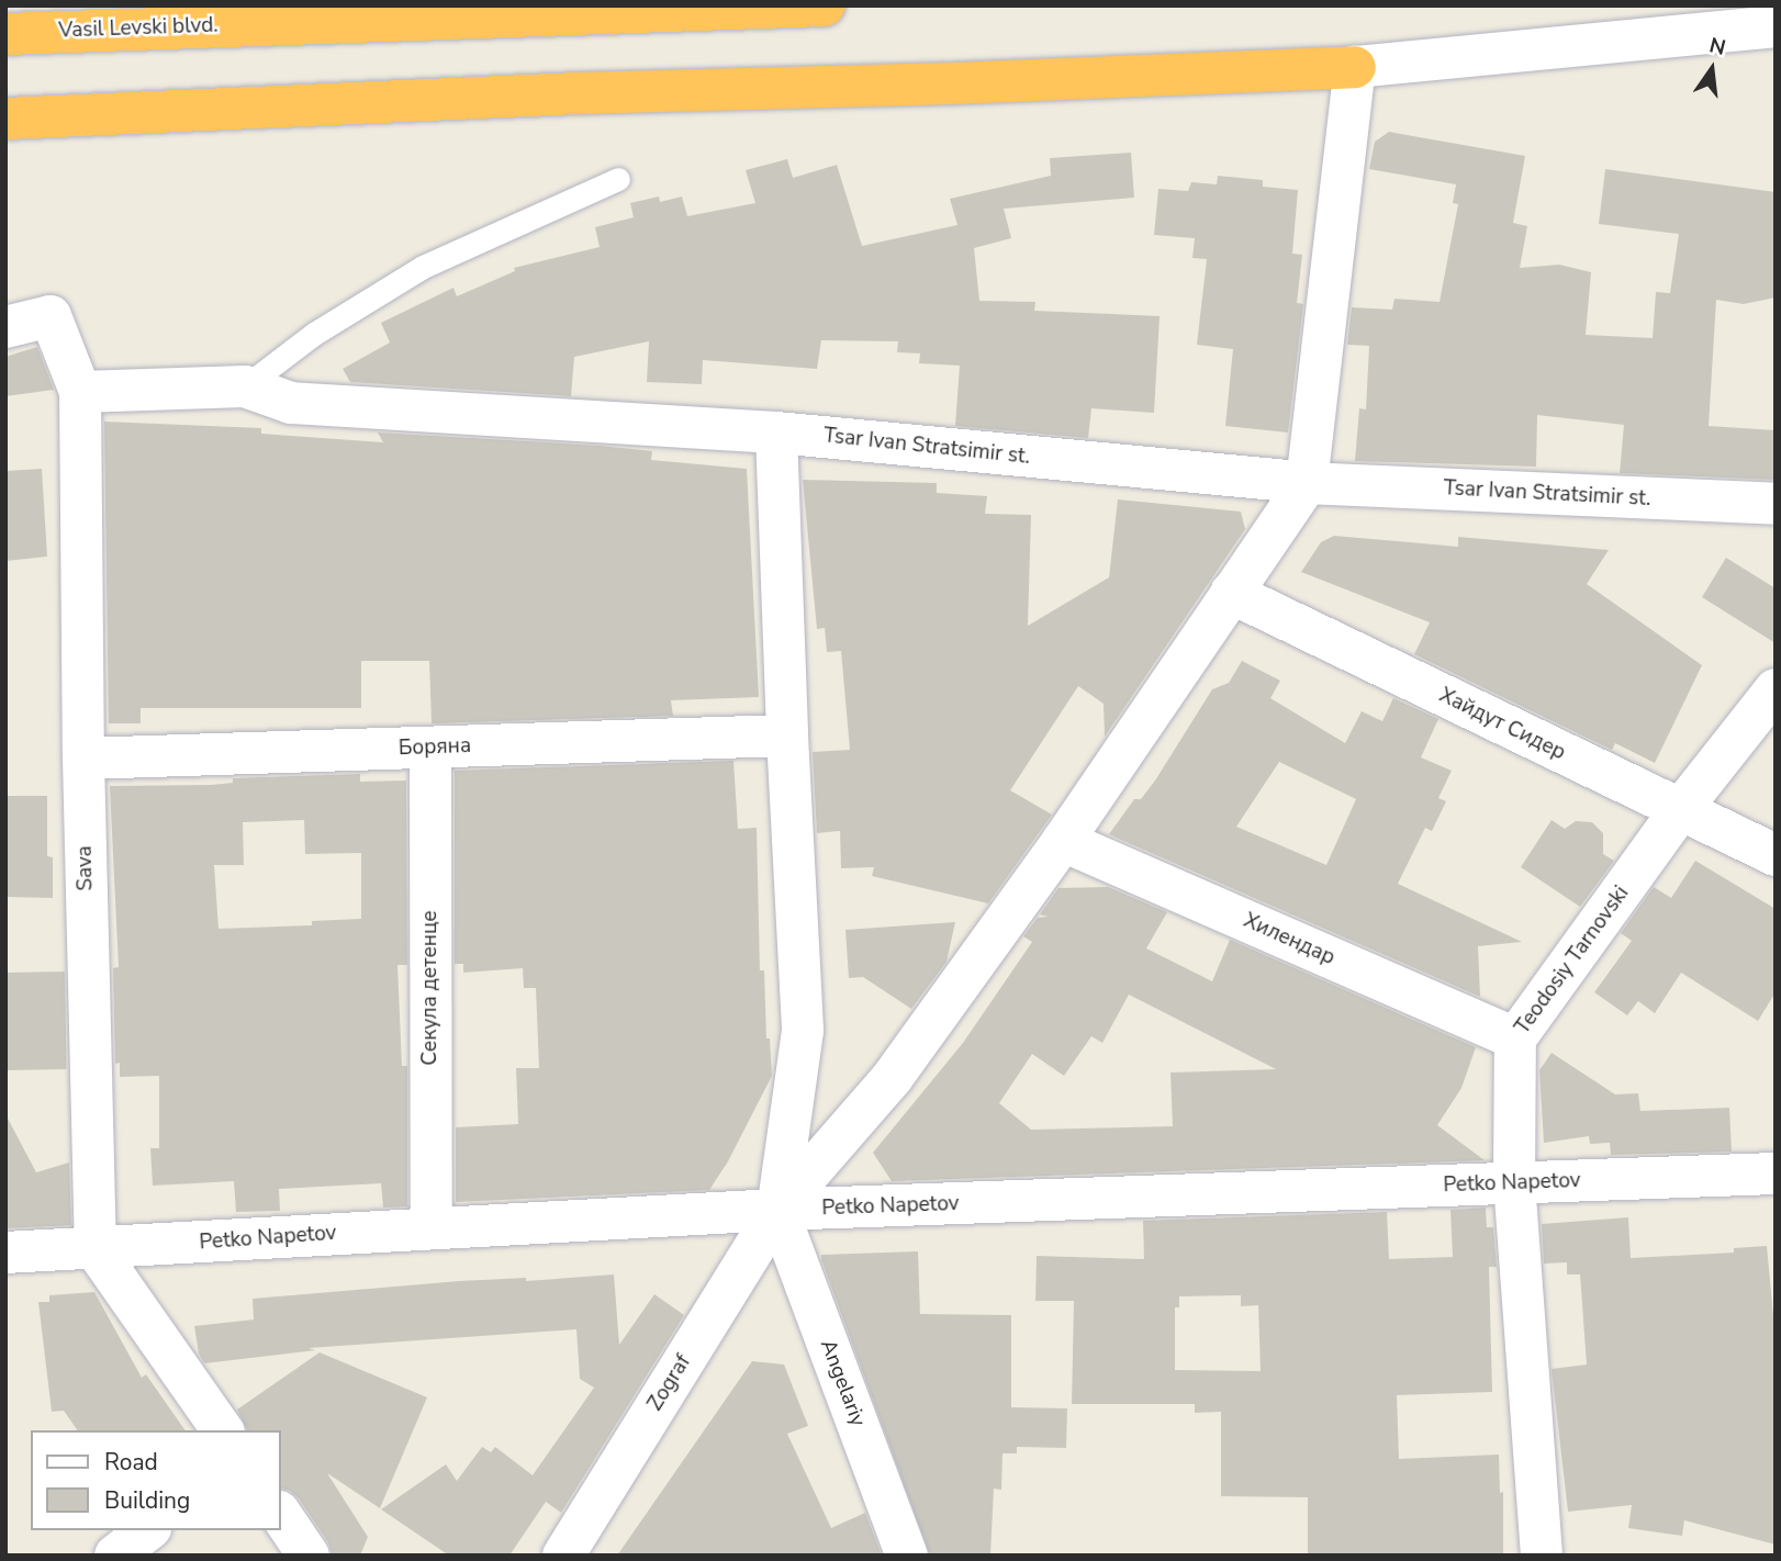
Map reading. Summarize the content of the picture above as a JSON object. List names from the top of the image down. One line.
{"streets":{"highway":["Vasil Levski blvd."],"street":["Tsar Ivan Stratsimir st.","Хайдут Сидер","Боряна","Sava","Хилендар","Teodosiy Tarnovski","Секула детенце","Petko Napetov","Zograf","Angelariy"]},"crossings":[["Tsar Ivan Stratsimir st.","Sava"],["Хайдут Сидер","Teodosiy Tarnovski"],["Боряна","Sava"],["Боряна","Секула детенце"],["Sava","Petko Napetov"],["Хилендар","Teodosiy Tarnovski"],["Teodosiy Tarnovski","Petko Napetov"],["Секула детенце","Petko Napetov"],["Petko Napetov","Zograf"],["Petko Napetov","Angelariy"],["Zograf","Angelariy"]],"legend":["Road","Building"],"north":"top"}
